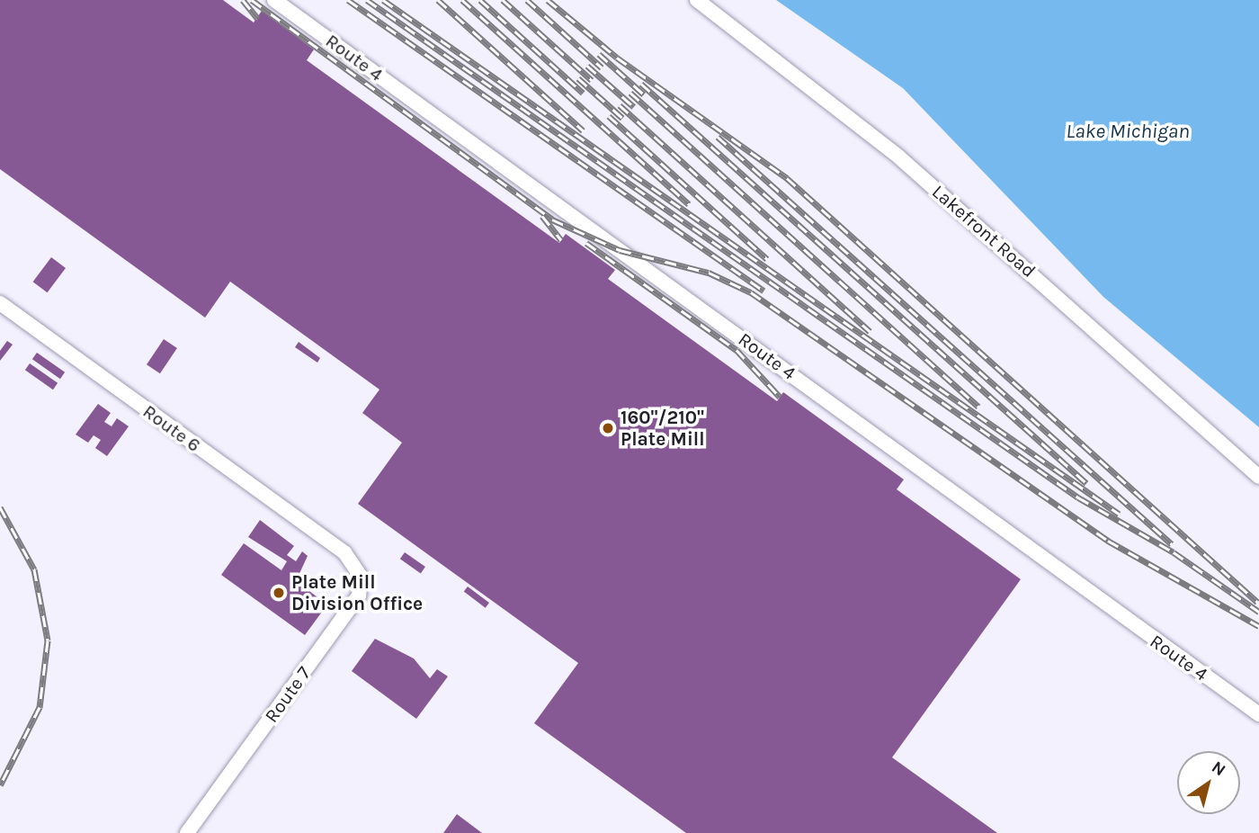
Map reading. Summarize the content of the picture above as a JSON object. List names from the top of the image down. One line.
{"streets":{"street":["Route 4","Lakefront Road","Route 6","Route 7"]},"crossings":[["Route 6","Route 7"]],"water":["Lake Michigan"],"places":["160\"/210\" Plate Mill","Plate Mill Division Office"],"north":"top right"}
